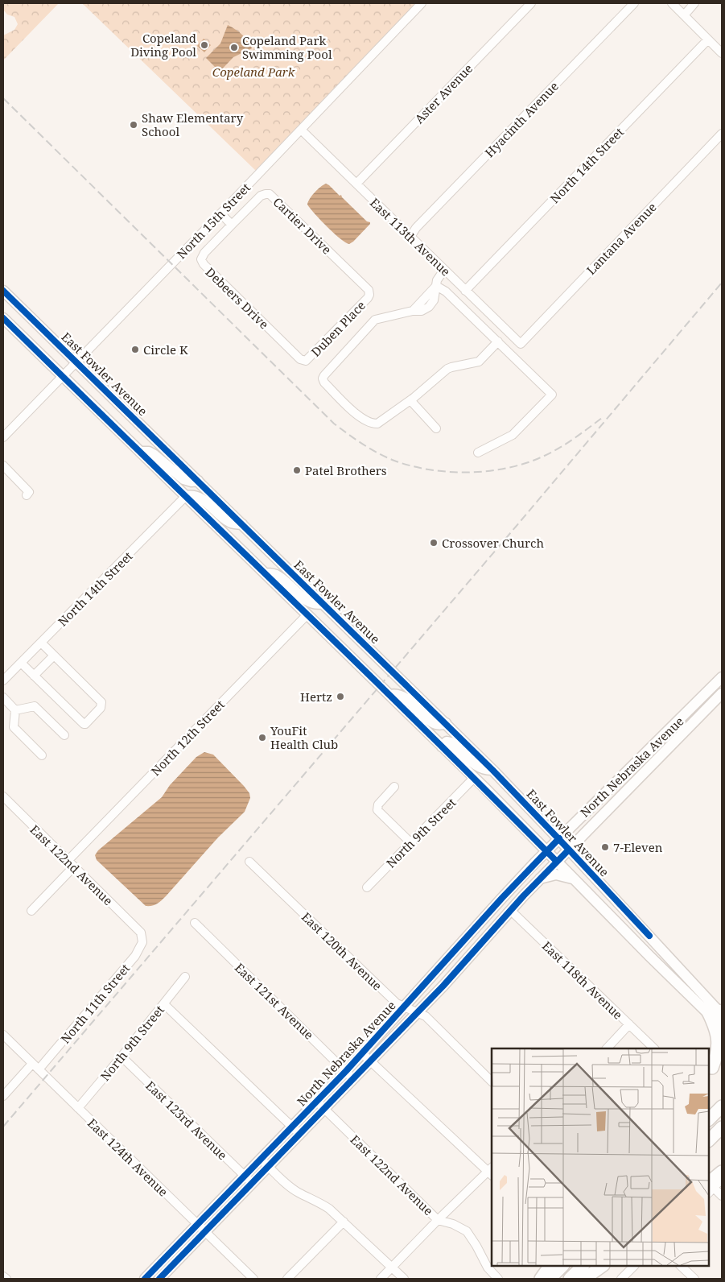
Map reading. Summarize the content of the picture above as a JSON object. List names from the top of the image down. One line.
{"streets":{"main road":["East Fowler Avenue","North Nebraska Avenue"],"street":["Aster Avenue","Hyacinth Avenue","North 14th Street","North 15th Street","Cartier Drive","East 113th Avenue","Lantana Avenue","Debeers Drive","Duben Place","North 12th Street","North 9th Street","East 122nd Avenue","East 120th Avenue","East 118th Avenue","East 121st Avenue","North 11th Street","East 123rd Avenue","East 124th Avenue"]},"crossings":[["Aster Avenue","East 113th Avenue"],["Hyacinth Avenue","East 113th Avenue"],["North 14th Street","East 113th Avenue"],["North 14th Street","East Fowler Avenue"],["North 15th Street","East 113th Avenue"],["North 15th Street","East Fowler Avenue"],["Cartier Drive","Debeers Drive"],["Cartier Drive","Duben Place"],["East 113th Avenue","Lantana Avenue"],["Debeers Drive","Duben Place"],["East Fowler Avenue","North 12th Street"],["East Fowler Avenue","North Nebraska Avenue"],["East Fowler Avenue","North 9th Street"],["North 12th Street","East 122nd Avenue"],["North Nebraska Avenue","East 122nd Avenue"],["North Nebraska Avenue","East 120th Avenue"],["North Nebraska Avenue","East 118th Avenue"],["North Nebraska Avenue","East 121st Avenue"],["North Nebraska Avenue","East 123rd Avenue"],["North Nebraska Avenue","East 124th Avenue"],["North 9th Street","East 123rd Avenue"],["North 9th Street","East 124th Avenue"],["East 122nd Avenue","North 11th Street"],["North 11th Street","East 124th Avenue"]],"parks":["Copeland Park"],"places":["Copeland Diving Pool","Copeland Park Swimming Pool","Shaw Elementary School","Circle K","Patel Brothers","Crossover Church","Hertz","YouFit Health Club","7-Eleven"]}
